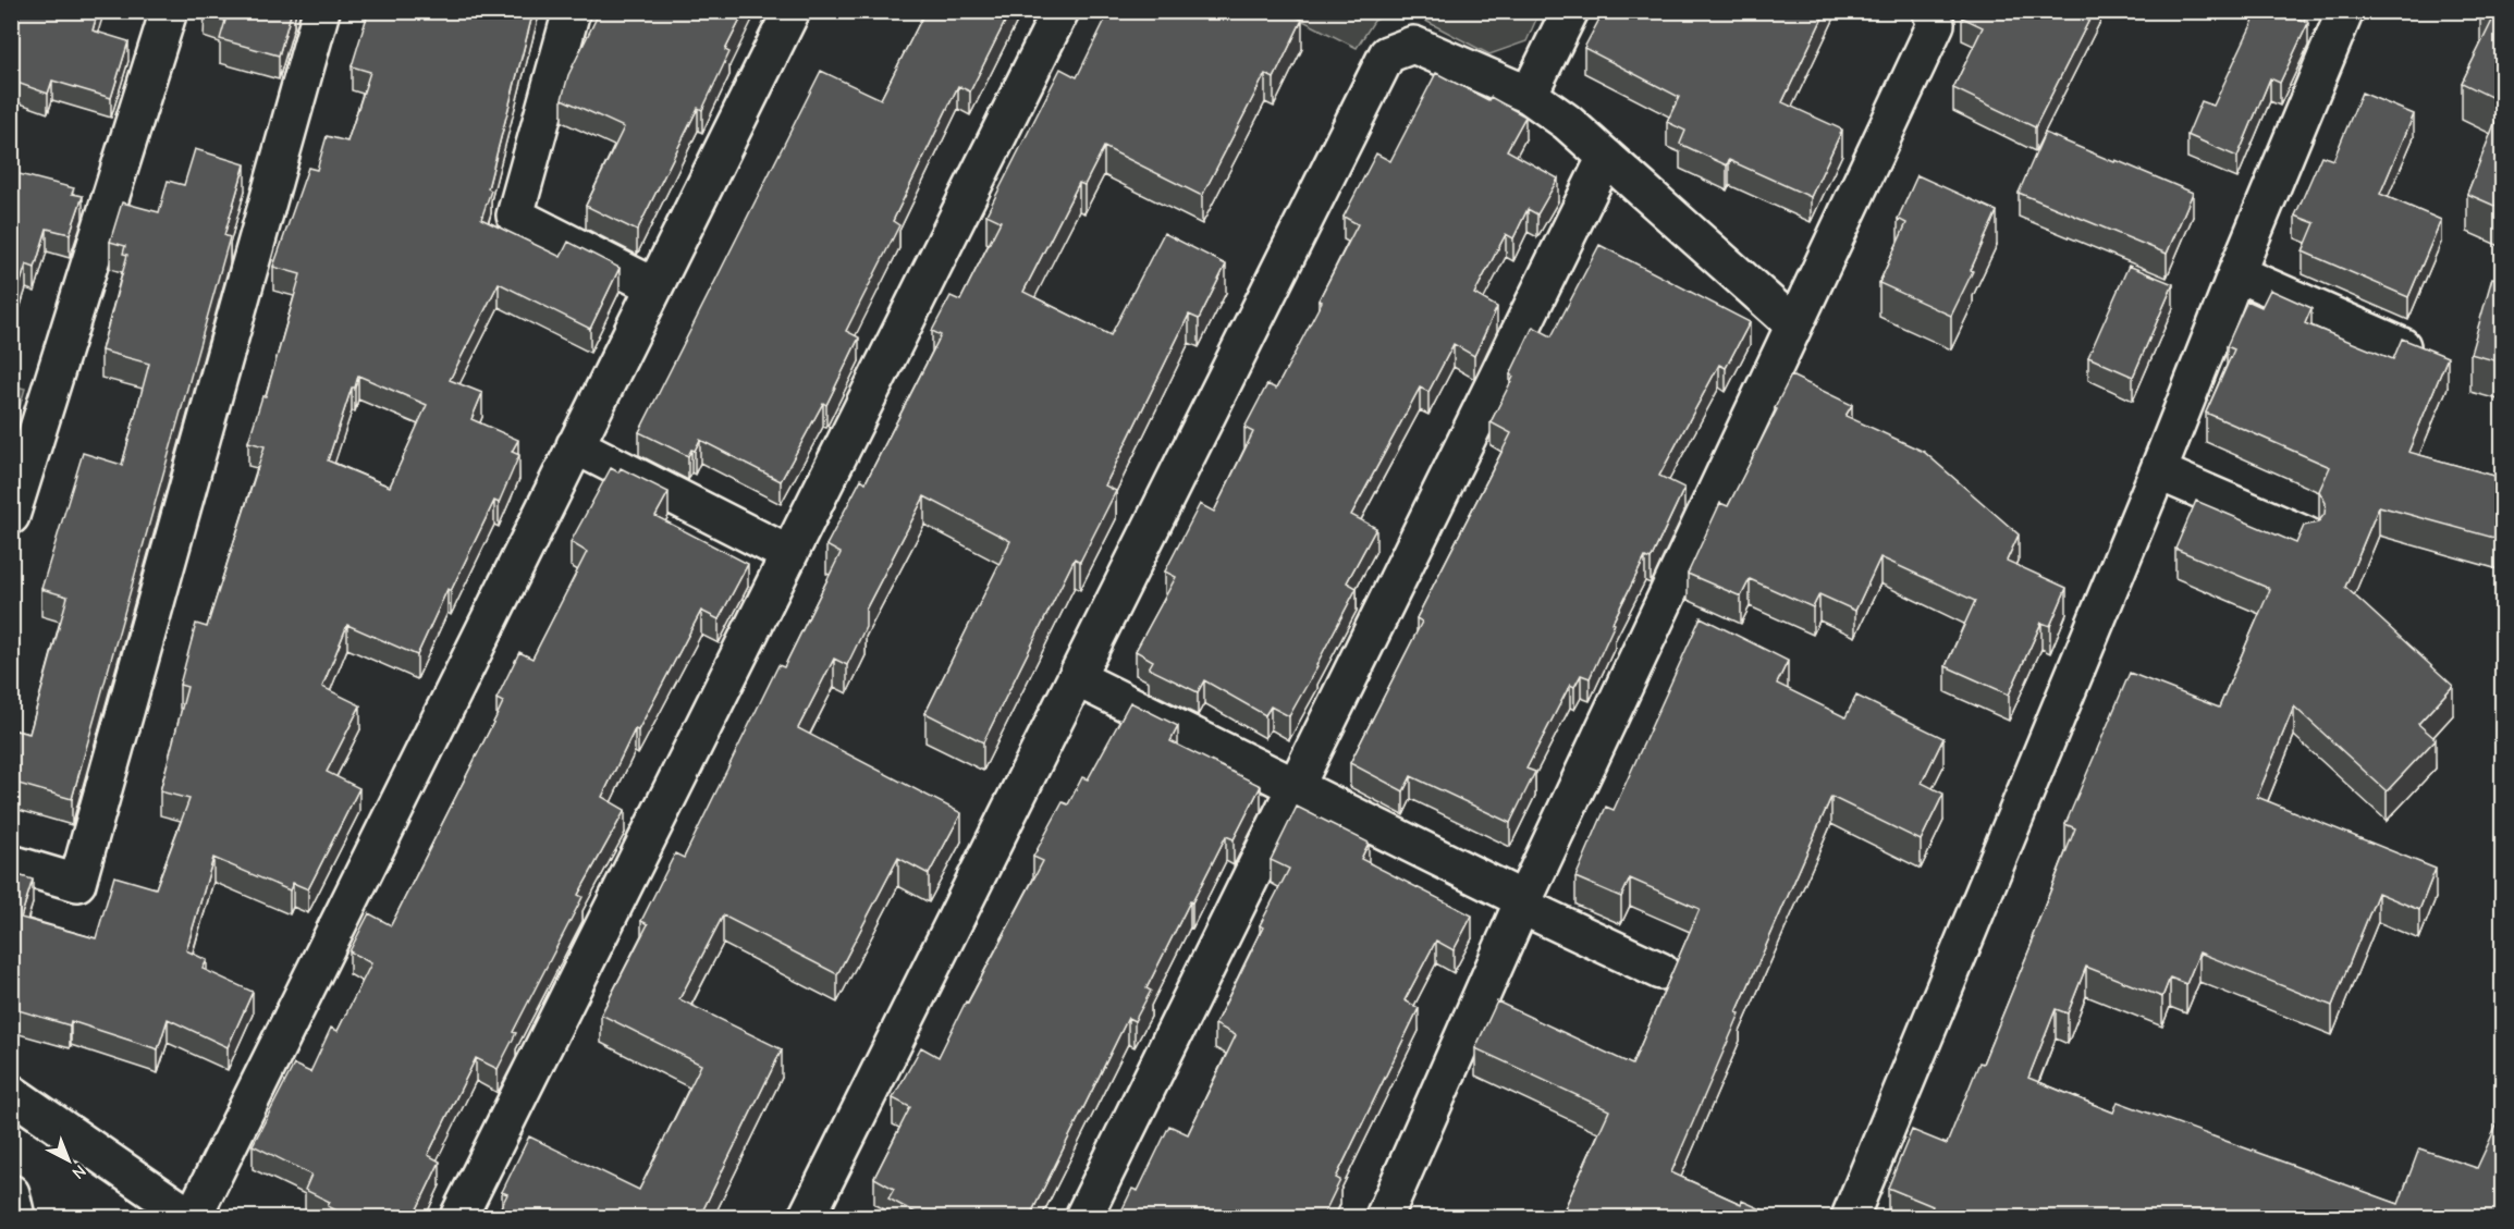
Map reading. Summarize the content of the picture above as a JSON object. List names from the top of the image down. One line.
{"north":"bottom right"}
